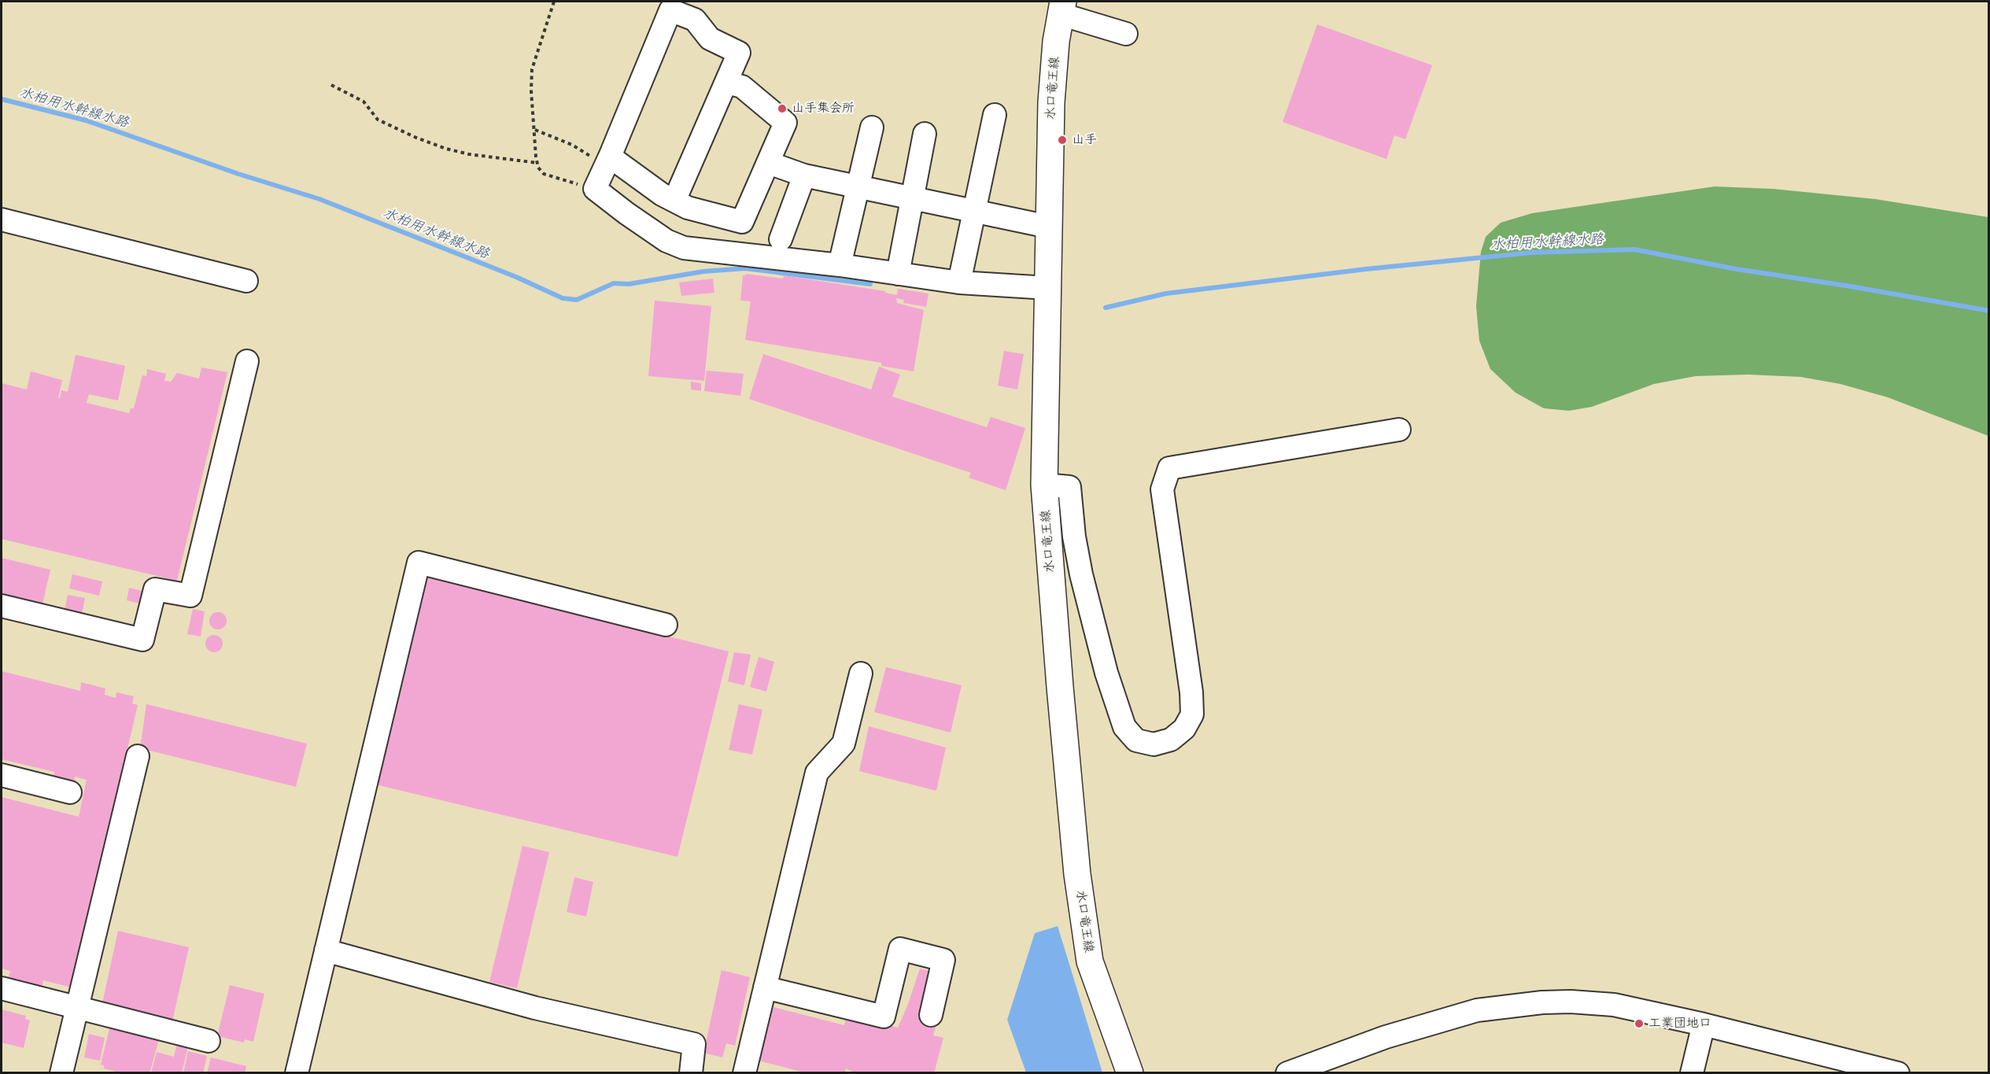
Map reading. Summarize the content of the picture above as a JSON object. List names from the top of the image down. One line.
{"streets":{"main road":["水口竜王線"]},"water":["水柏用水幹線水路"],"places":["山手集会所","山手","工業団地口"]}
